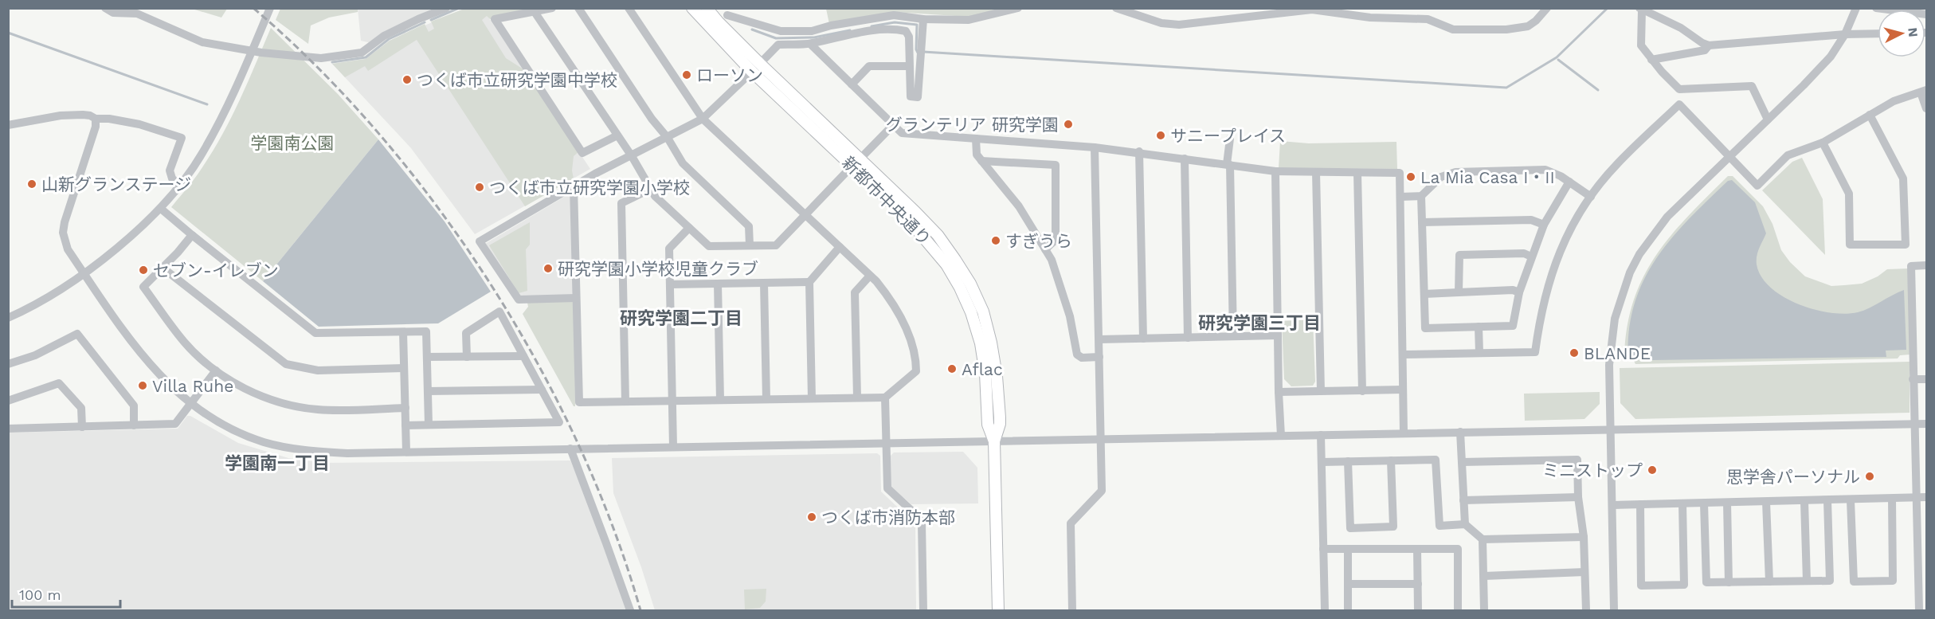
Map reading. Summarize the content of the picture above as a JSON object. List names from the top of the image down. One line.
{"streets":{"main road":["新都市中央通り"]},"districts":["研究学園二丁目","研究学園三丁目","学園南一丁目"],"parks":["学園南公園"],"places":["ローソン","つくば市立研究学園中学校","グランテリア 研究学園","サニープレイス","La Mia Casa I・II","山新グランステージ","つくば市立研究学園小学校","すぎうら","研究学園小学校児童クラブ","セブン-イレブン","BLANDE","Aflac","Villa Ruhe","ミニストップ","思学舎パーソナル","つくば市消防本部"],"scale_bar":"100 m","north":"right"}
